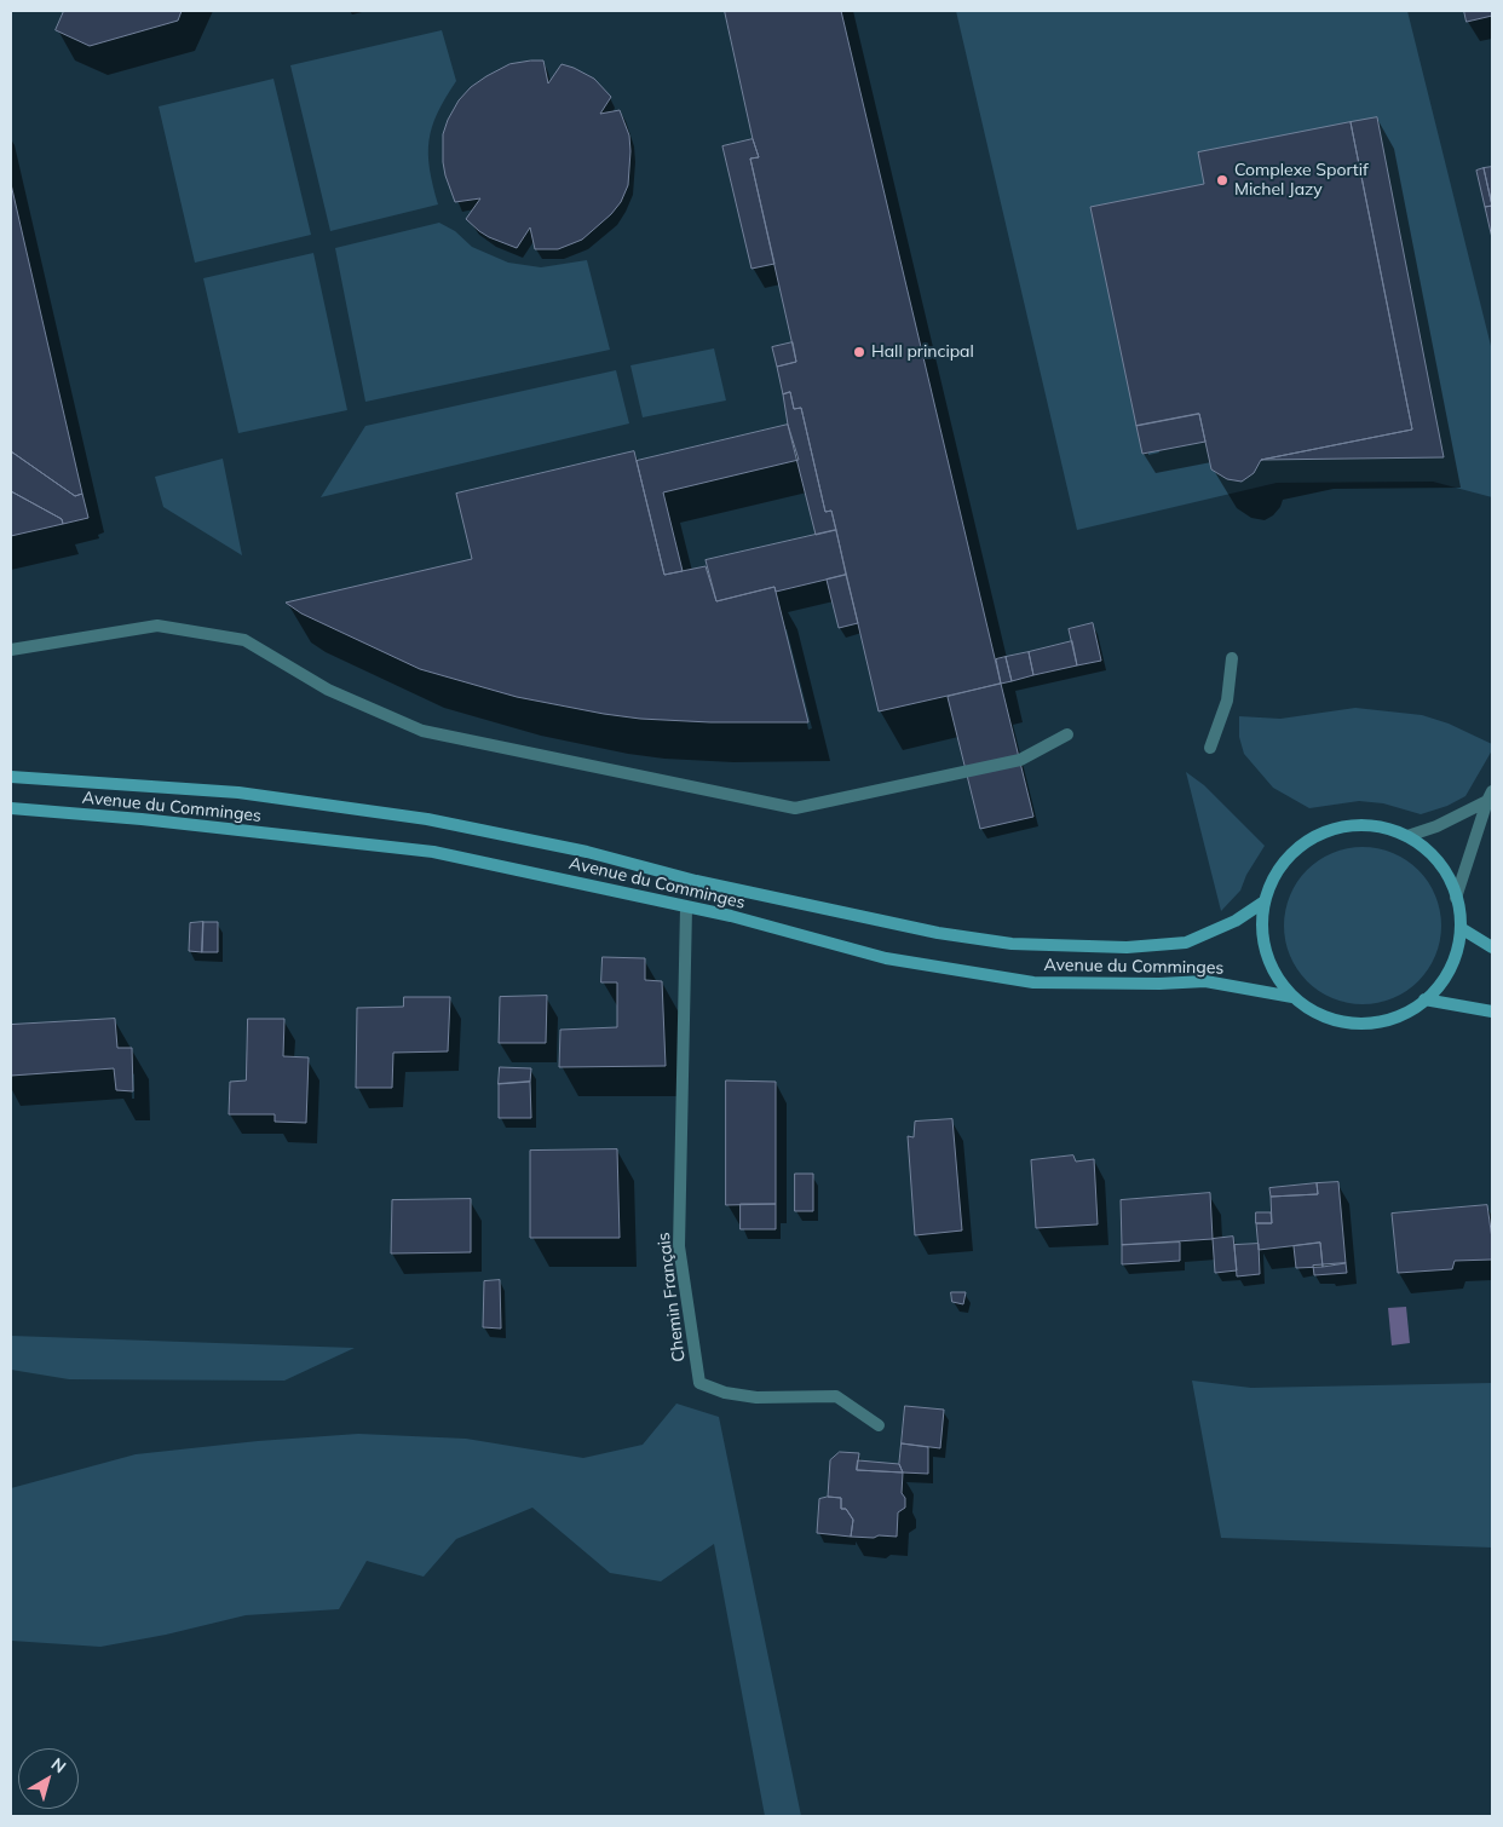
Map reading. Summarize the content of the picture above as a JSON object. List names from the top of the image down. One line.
{"streets":{"main road":["Avenue du Comminges"],"street":["Chemin Français"]},"crossings":[["Avenue du Comminges","Chemin Français"]],"places":["Complexe Sportif Michel Jazy","Hall principal"],"north":"top right"}
